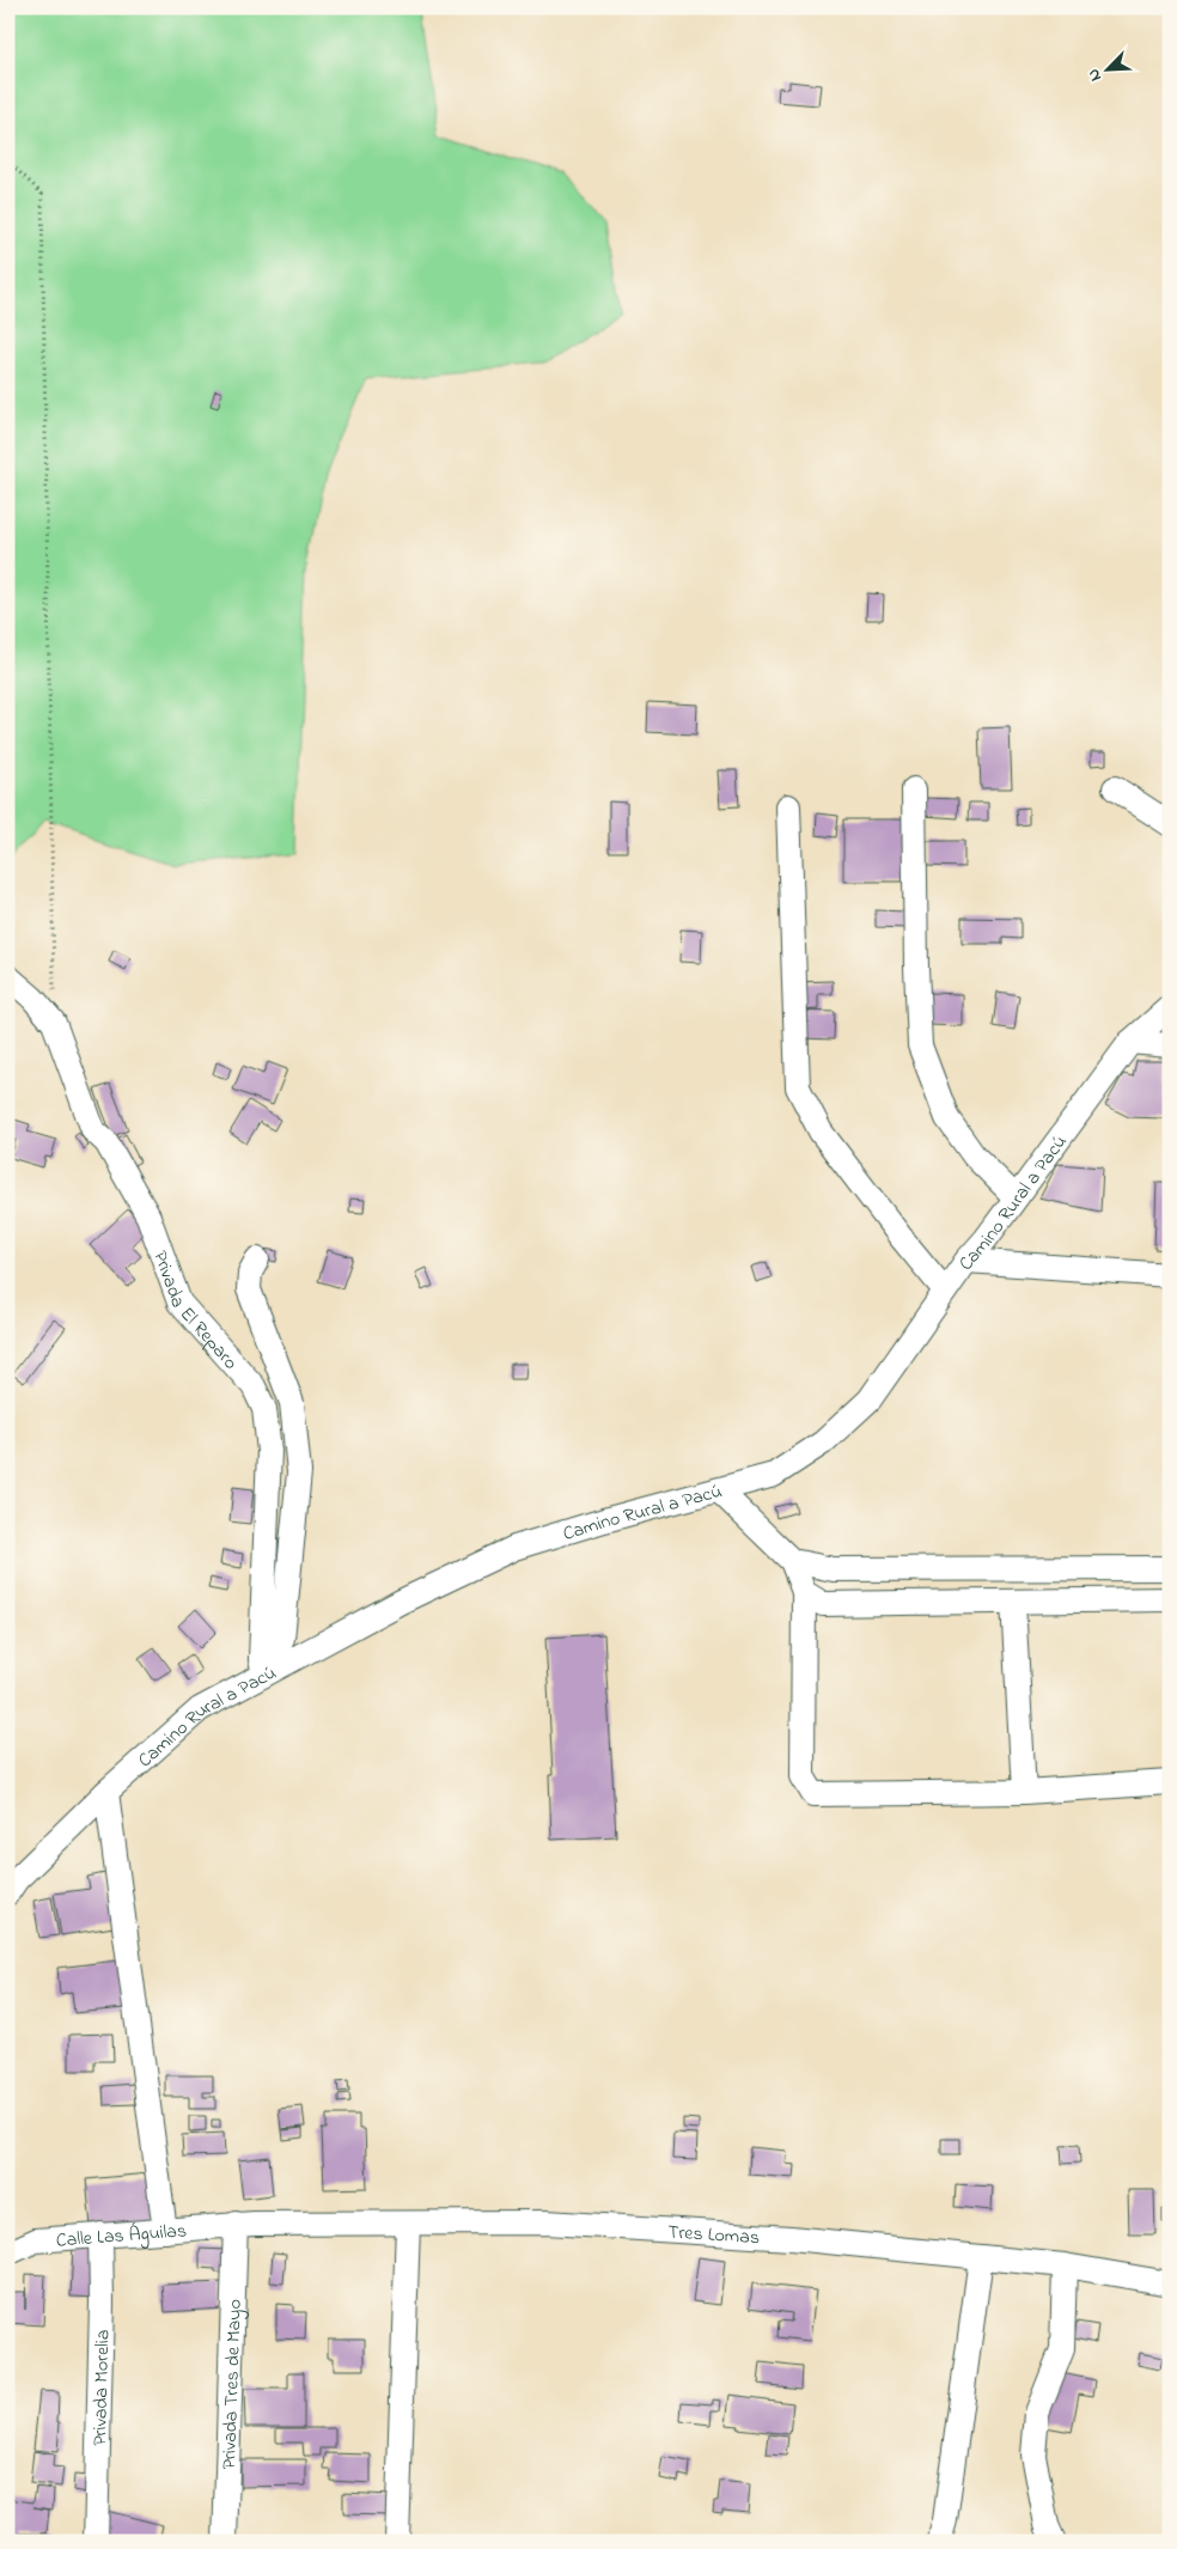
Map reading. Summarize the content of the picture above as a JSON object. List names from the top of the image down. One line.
{"streets":{"street":["Camino Rural a Pacú","Privada El Reparo","Tres Lomas","Calle Las Águilas","Privada Tres de Mayo","Privada Morelia"]},"crossings":[["Camino Rural a Pacú","Privada El Reparo"],["Tres Lomas","Calle Las Águilas"],["Tres Lomas","Privada Tres de Mayo"],["Calle Las Águilas","Privada Tres de Mayo"],["Calle Las Águilas","Privada Morelia"]],"north":"bottom left"}
